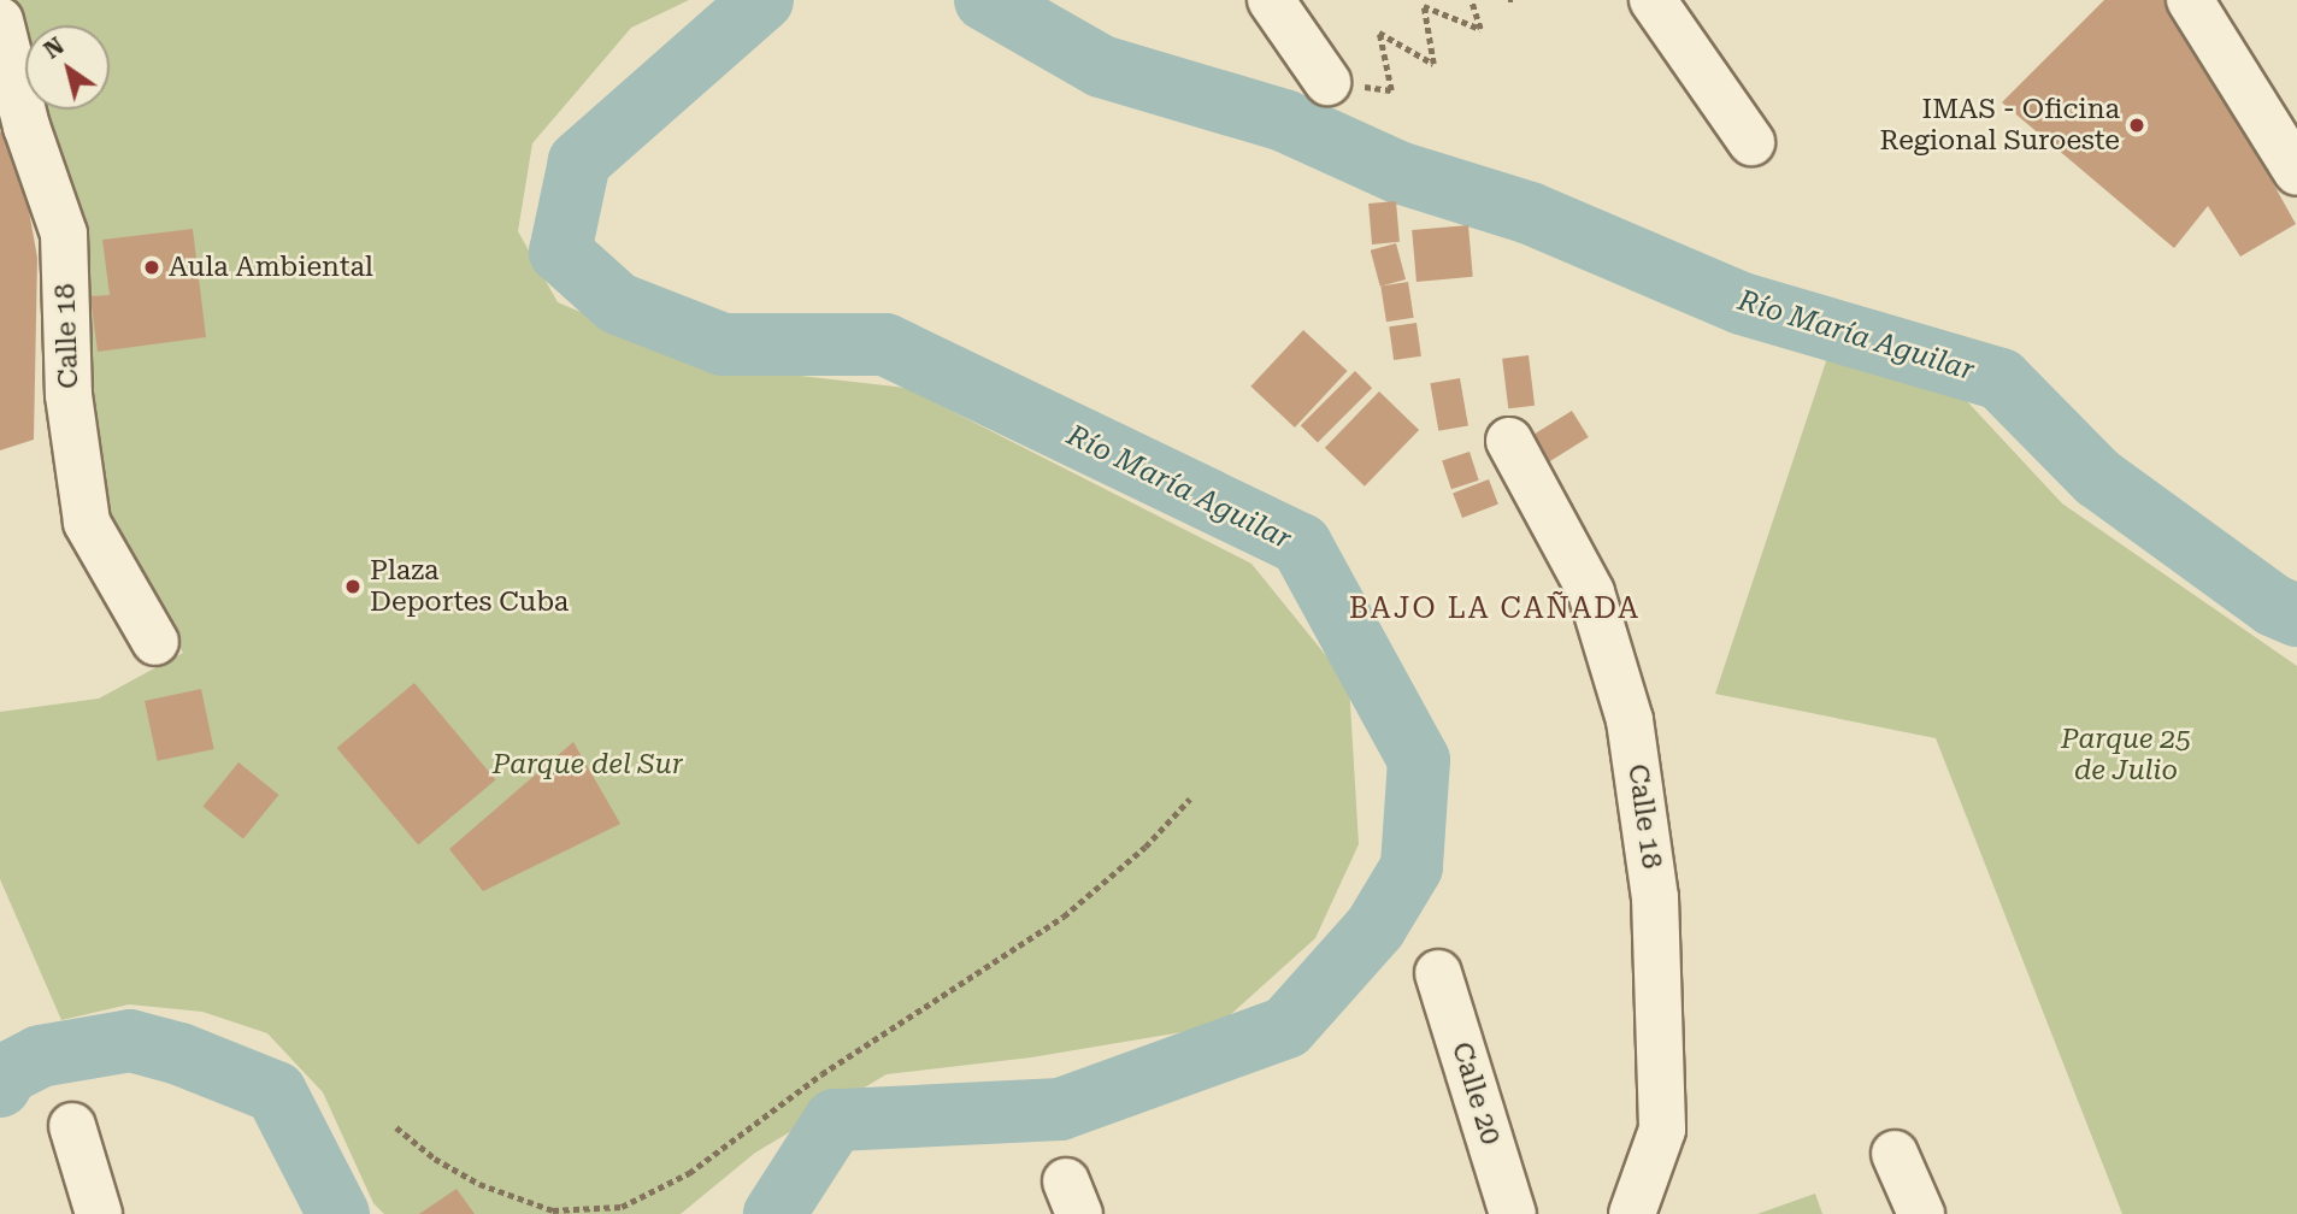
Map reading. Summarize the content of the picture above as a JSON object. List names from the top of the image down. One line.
{"streets":{"street":["Calle 18","Calle 20"]},"districts":["BAJO LA CAÑADA"],"water":["Río María Aguilar"],"parks":["Parque 25 de Julio","Parque del Sur"],"places":["IMAS - Oficina Regional Suroeste","Aula Ambiental","Plaza Deportes Cuba"],"north":"top left"}
